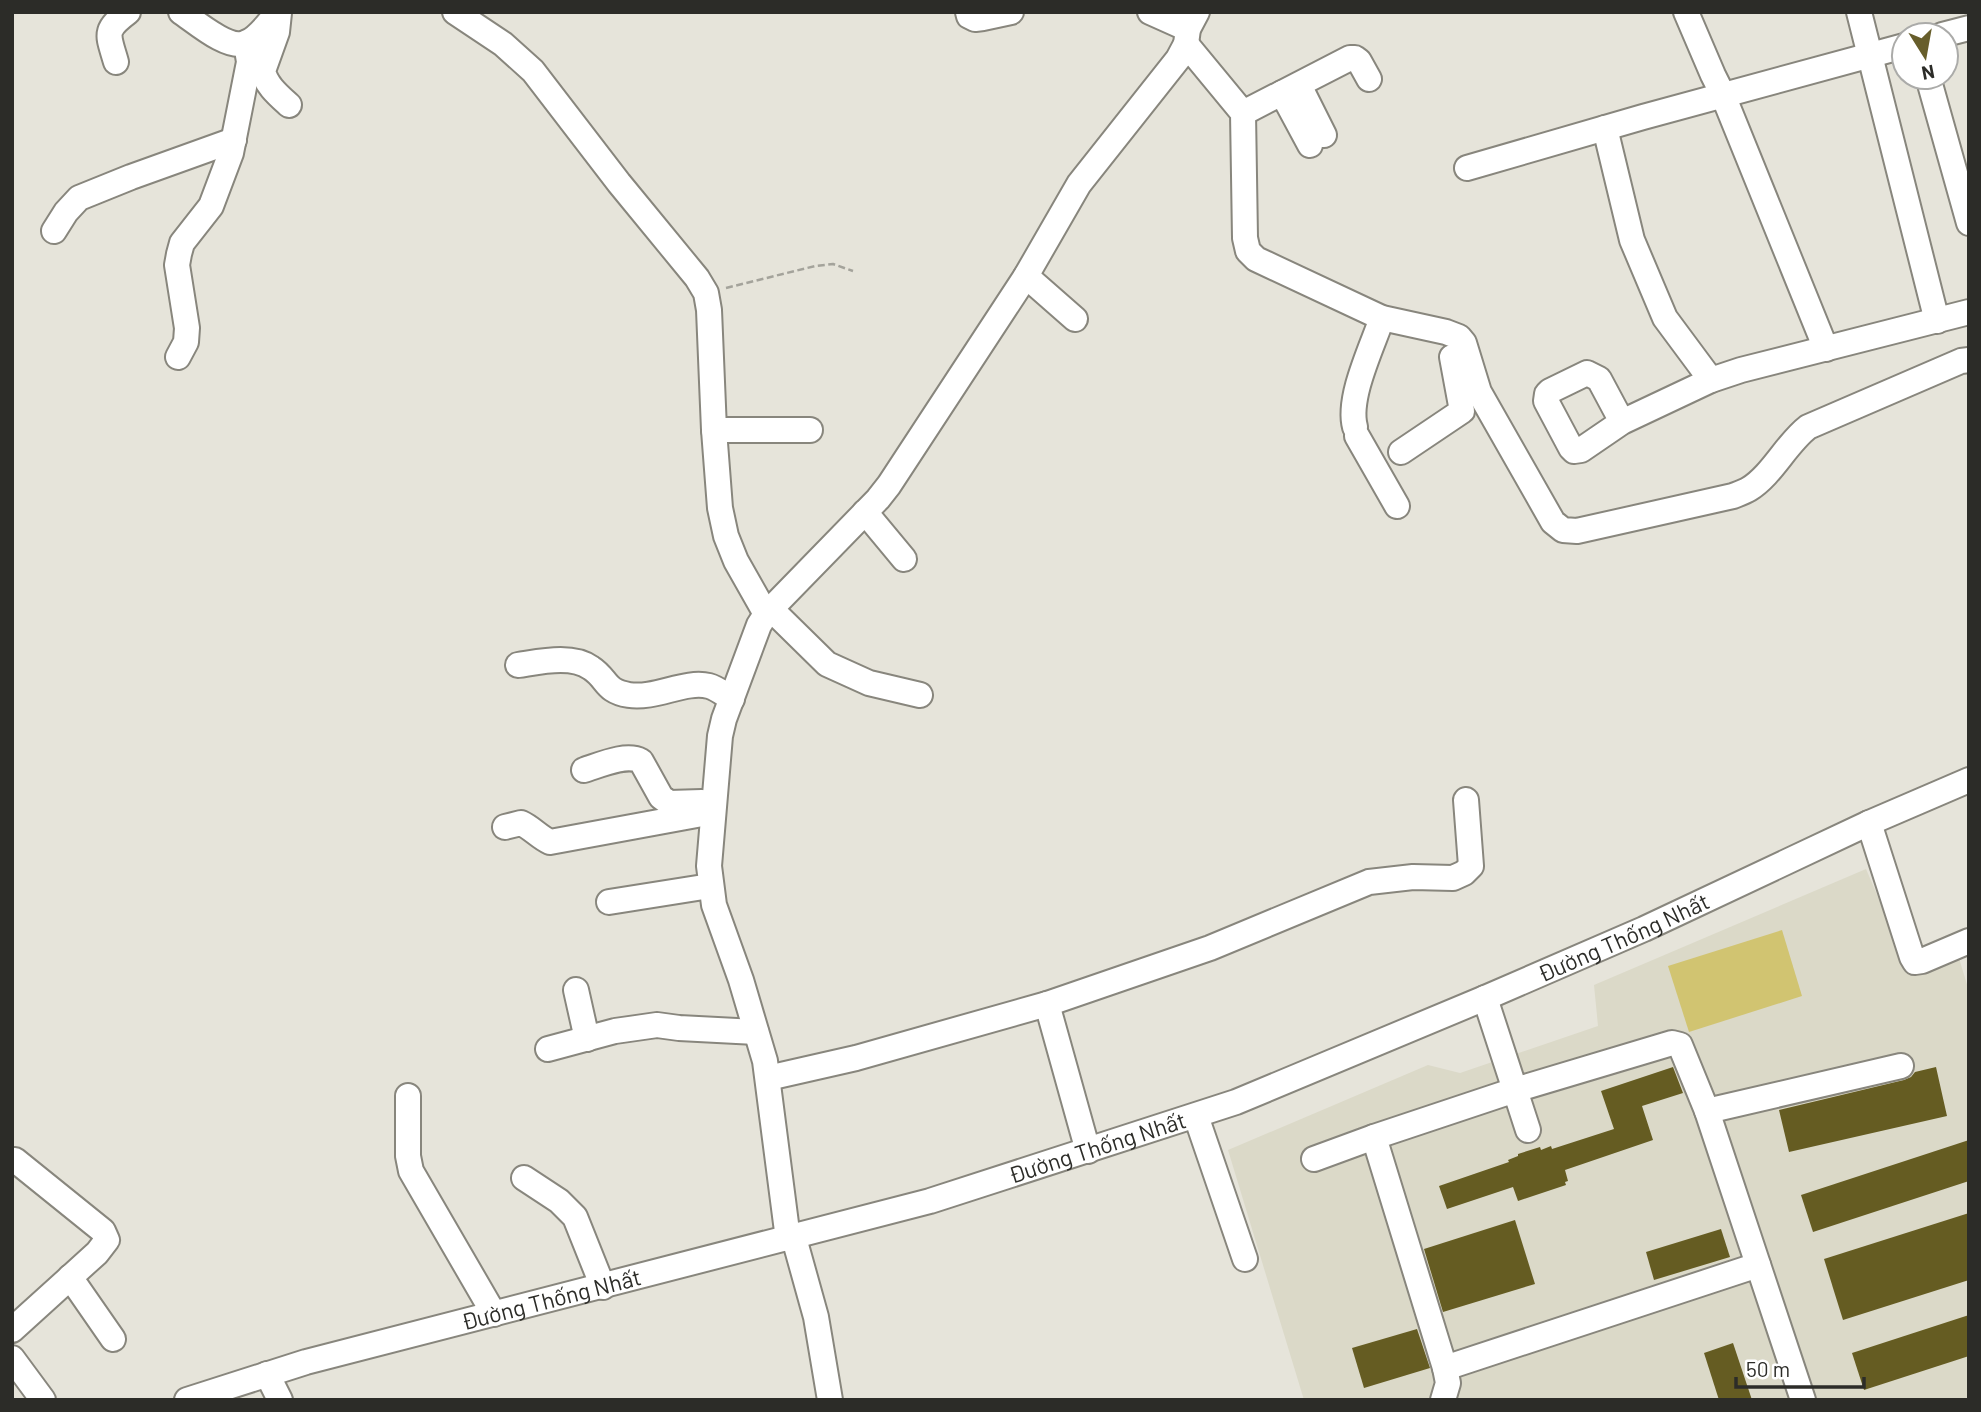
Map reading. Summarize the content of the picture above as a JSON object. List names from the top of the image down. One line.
{"streets":{"street":["Đường Thống Nhất"]},"scale_bar":"50 m","north":"bottom"}
